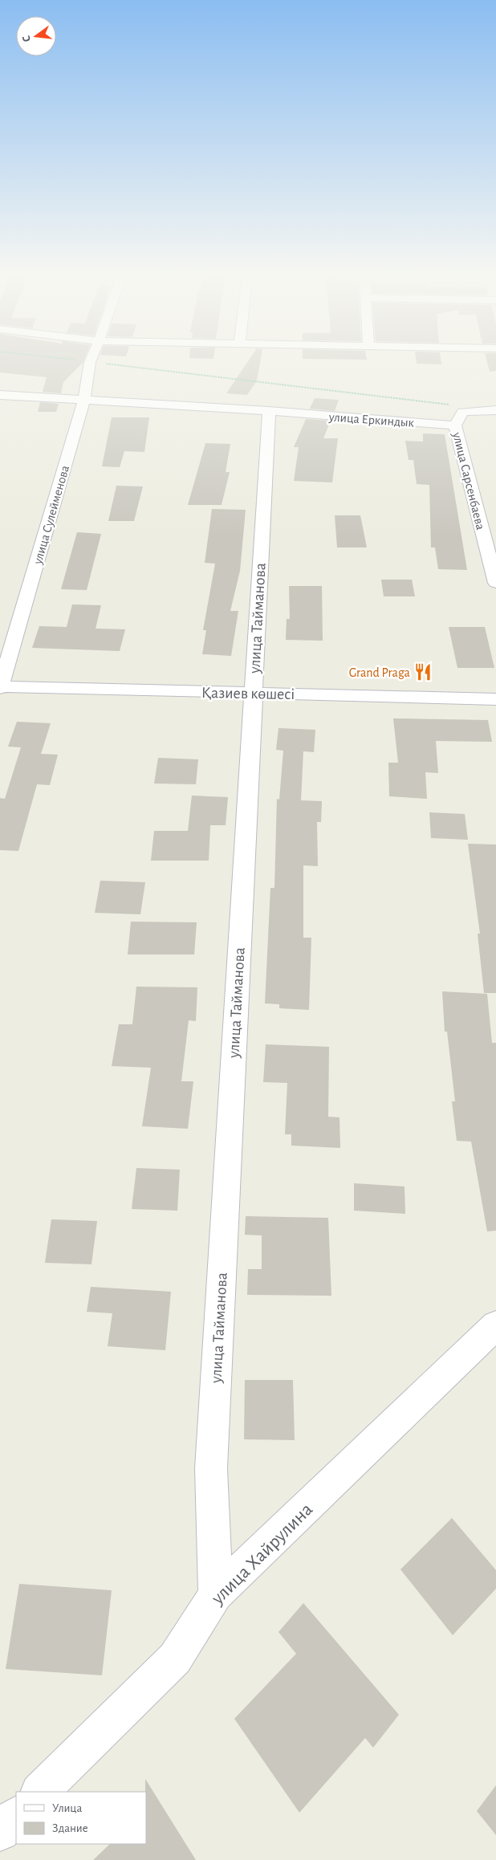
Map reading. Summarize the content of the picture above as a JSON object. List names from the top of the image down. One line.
{"streets":{"street":["улица Еркиндык","улица Сарсенбаева","улица Сулейменова","улица Тайманова","Қазиев көшесі","улица Хайрулина"]},"crossings":[["улица Еркиндык","улица Сарсенбаева"],["улица Еркиндык","улица Сулейменова"],["улица Еркиндык","улица Тайманова"],["улица Сулейменова","Қазиев көшесі"],["улица Тайманова","Қазиев көшесі"],["улица Тайманова","улица Хайрулина"]],"places":{"restaurant":["Grand Praga"]},"legend":["Улица","Здание"],"north":"left"}
